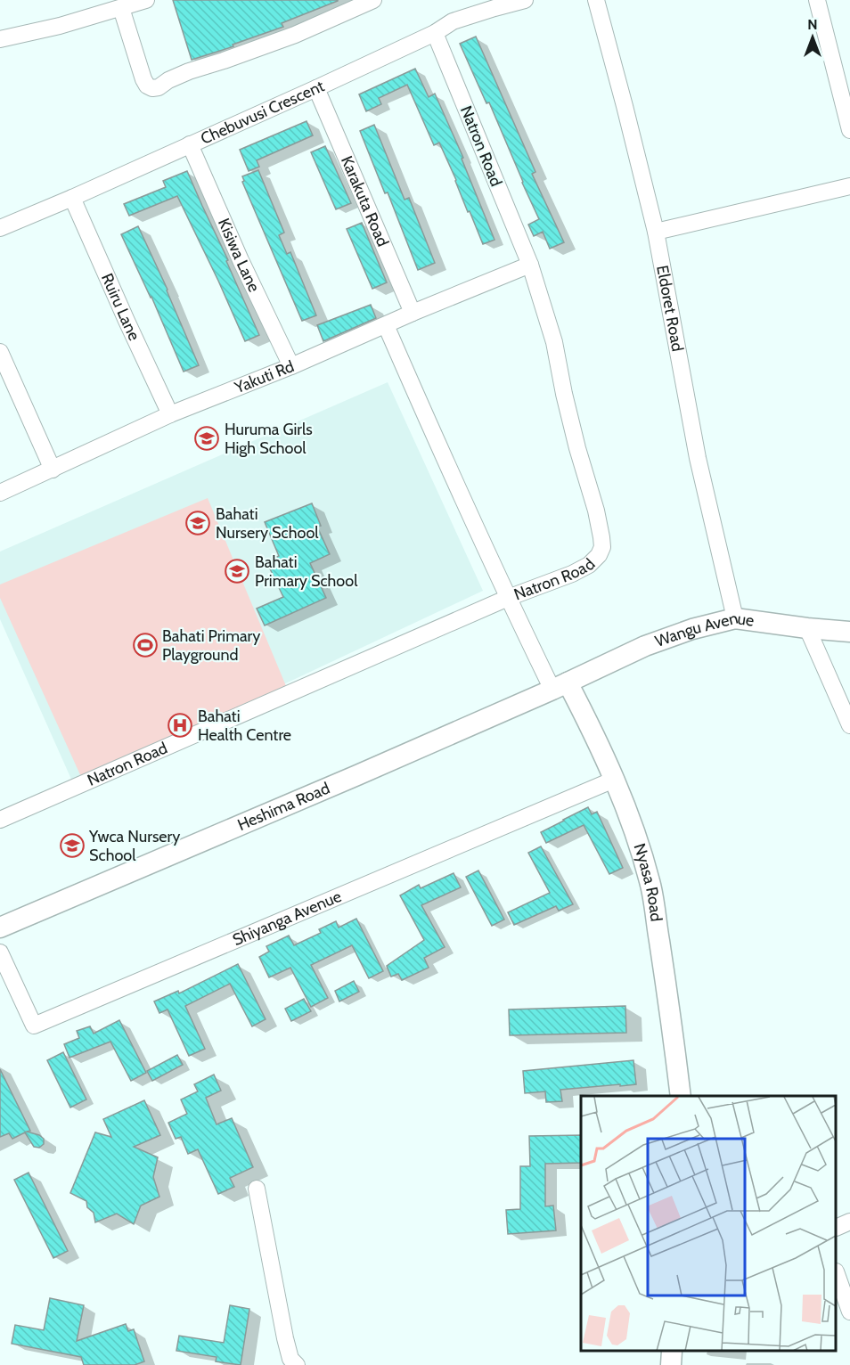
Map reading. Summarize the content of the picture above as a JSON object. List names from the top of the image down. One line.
{"streets":{"street":["Chebuvusi Crescent","Natron Road","Karakuta Road","Kisiwa Lane","Ruiru Lane","Eldoret Road","Yakuti Rd","Wangu Avenue","Heshima Road","Nyasa Road","Shiyanga Avenue"]},"crossings":[["Chebuvusi Crescent","Natron Road"],["Chebuvusi Crescent","Karakuta Road"],["Chebuvusi Crescent","Kisiwa Lane"],["Chebuvusi Crescent","Ruiru Lane"],["Natron Road","Yakuti Rd"],["Karakuta Road","Yakuti Rd"],["Kisiwa Lane","Yakuti Rd"],["Ruiru Lane","Yakuti Rd"],["Eldoret Road","Wangu Avenue"],["Wangu Avenue","Heshima Road"],["Wangu Avenue","Nyasa Road"],["Heshima Road","Nyasa Road"],["Nyasa Road","Shiyanga Avenue"]],"places":{"school or university":["Huruma Girls High School","Bahati Nursery School","Bahati Primary School","Ywca Nursery School"],"sports":["Bahati Primary Playground"],"hospital":["Bahati Health Centre"]},"north":"top"}
